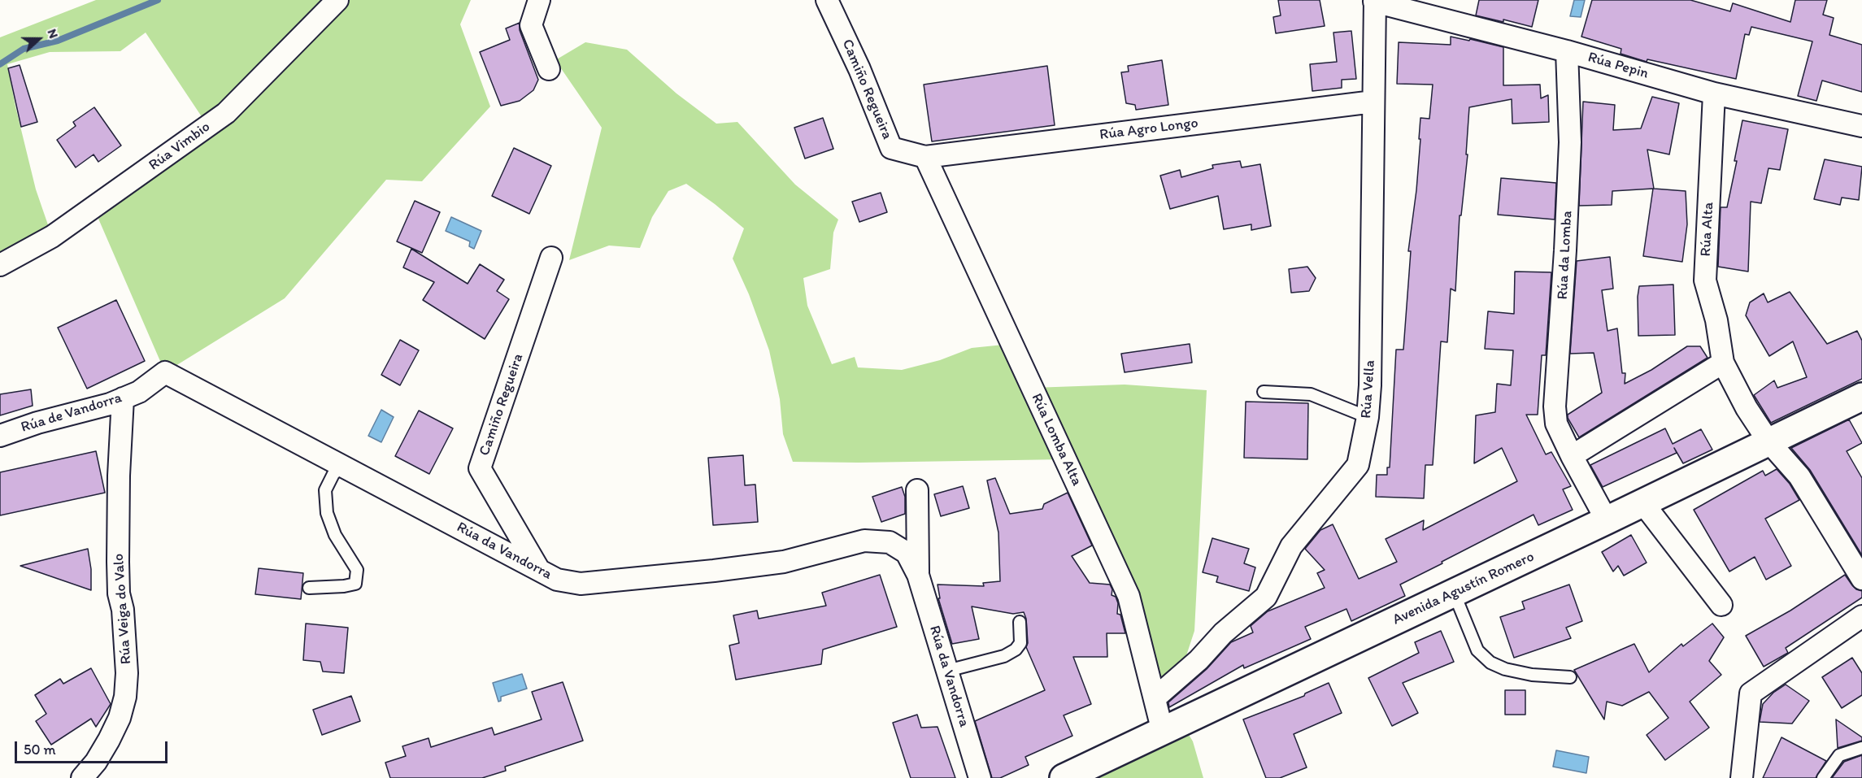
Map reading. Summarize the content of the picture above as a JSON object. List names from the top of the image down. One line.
{"streets":{"street":["Rúa Pepin","Camiño Regueira","Rúa Agro Longo","Rúa Vimbio","Rúa Alta","Rúa da Lomba","Rúa Vella","Rúa de Vandorra","Rúa Lomba Alta","Rúa da Vandorra","Avenida Agustín Romero","Rúa Veiga do Valo"]},"crossings":[["Rúa Pepin","Rúa Alta"],["Rúa Pepin","Rúa da Lomba"],["Rúa Pepin","Rúa Vella"],["Camiño Regueira","Rúa Agro Longo"],["Camiño Regueira","Rúa Lomba Alta"],["Camiño Regueira","Rúa da Vandorra"],["Rúa Agro Longo","Rúa Vella"],["Rúa Agro Longo","Rúa Lomba Alta"],["Rúa da Lomba","Avenida Agustín Romero"],["Rúa Vella","Rúa Lomba Alta"],["Rúa de Vandorra","Rúa da Vandorra"],["Rúa de Vandorra","Rúa Veiga do Valo"],["Rúa Lomba Alta","Avenida Agustín Romero"]],"scale_bar":"50 m","north":"right"}
